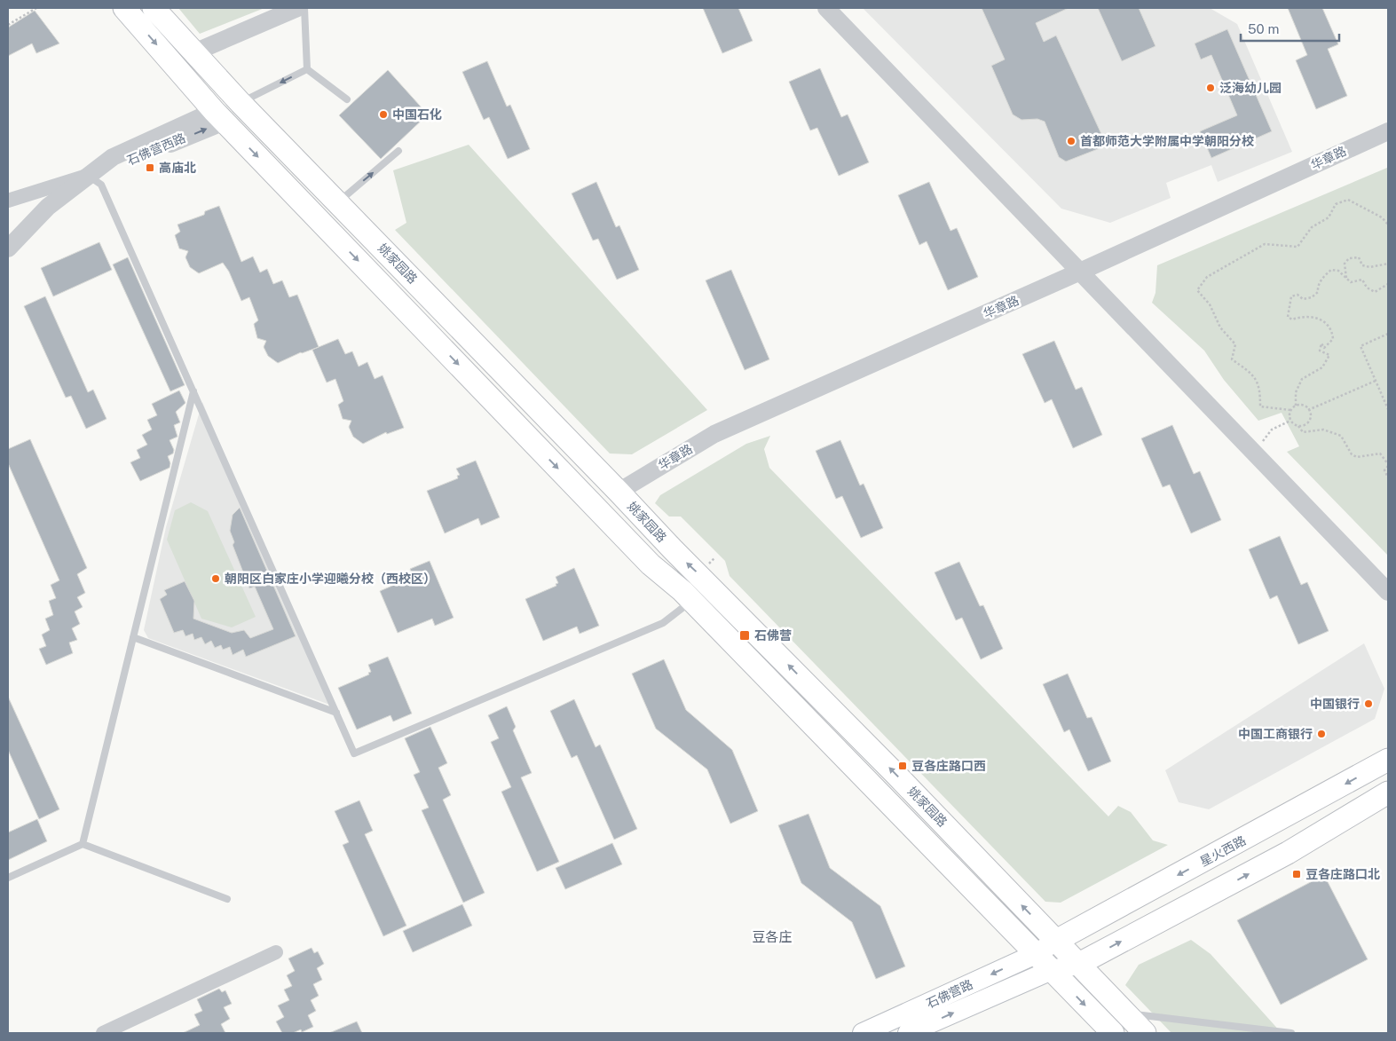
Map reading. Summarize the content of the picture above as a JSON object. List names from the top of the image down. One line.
{"streets":{"main road":["姚家园路","星火西路","石佛营路"],"street":["石佛营西路","华章路"]},"crossings":[["石佛营西路","姚家园路"],["华章路","姚家园路"],["姚家园路","星火西路"],["姚家园路","石佛营路"],["星火西路","石佛营路"]],"districts":["豆各庄"],"places":{"other":["泛海幼儿园","中国石化","首都师范大学附属中学朝阳分校","朝阳区白家庄小学迎曦分校（西校区）","中国银行","中国工商银行"],"transit":["高庙北","石佛营","豆各庄路口西","豆各庄路口北"]},"scale_bar":"50 m"}
